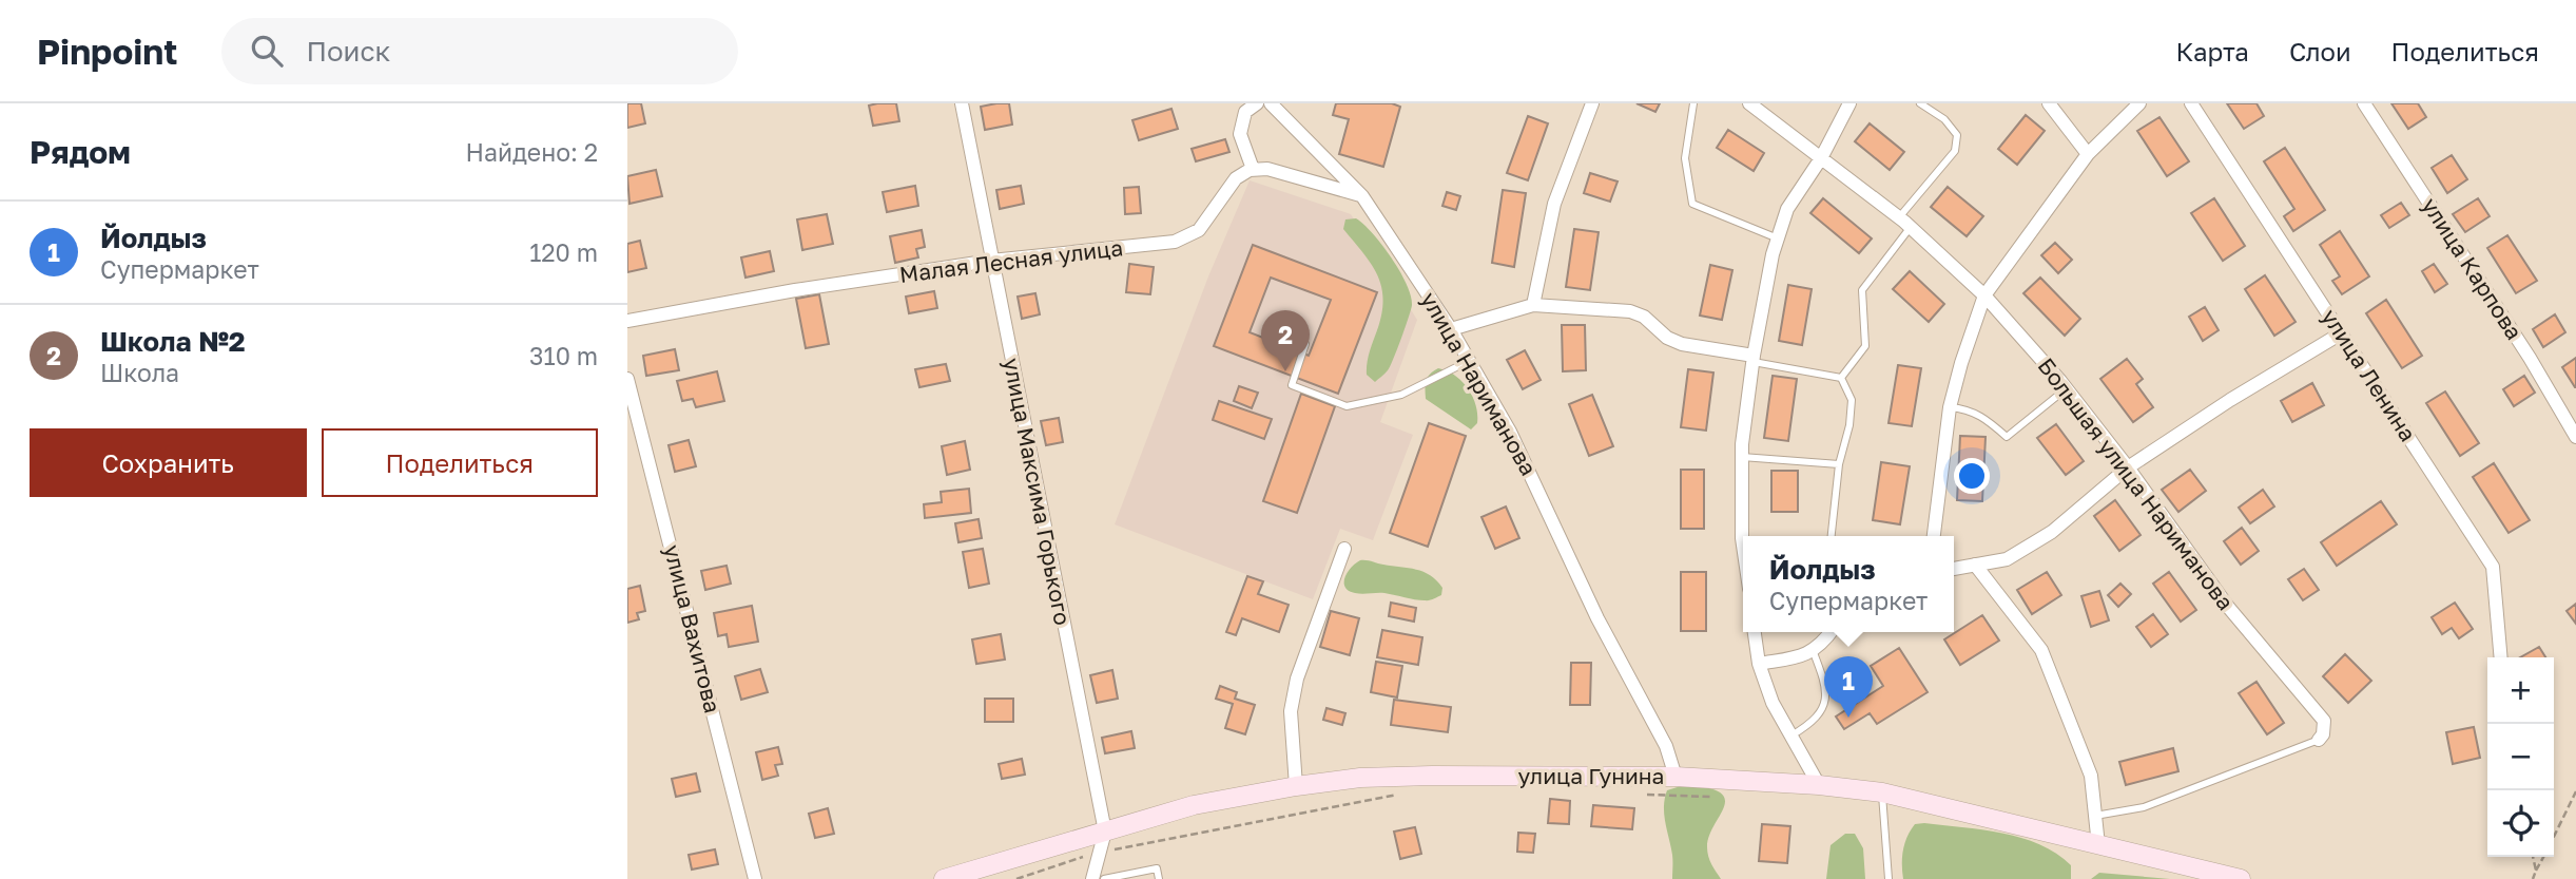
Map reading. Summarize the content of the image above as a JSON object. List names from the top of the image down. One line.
{"streets":{"main road":["улица Гунина"],"street":["Малая Лесная улица","улица Карпова","улица Ленина","улица Нариманова","Большая улица Нариманова","улица Максима Горького","улица Вахитова"]},"crossings":[["Малая Лесная улица","улица Максима Горького"],["улица Нариманова","улица Гунина"],["улица Максима Горького","улица Гунина"]],"page":{"header":"Pinpoint","search":"Поиск","nav":["Карта","Слои","Поделиться"],"heading":["Рядом","Найдено: 2"],"list":[{"mark":"1","name":"Йолдыз","note":"Супермаркет","value":"120 m"},{"mark":"2","name":"Школа №2","note":"Школа","value":"310 m"}],"pins":["2","1"],"buttons":["Сохранить","Поделиться"],"popup":["Йолдыз","Супермаркет"],"map_buttons":["+","−"]}}
